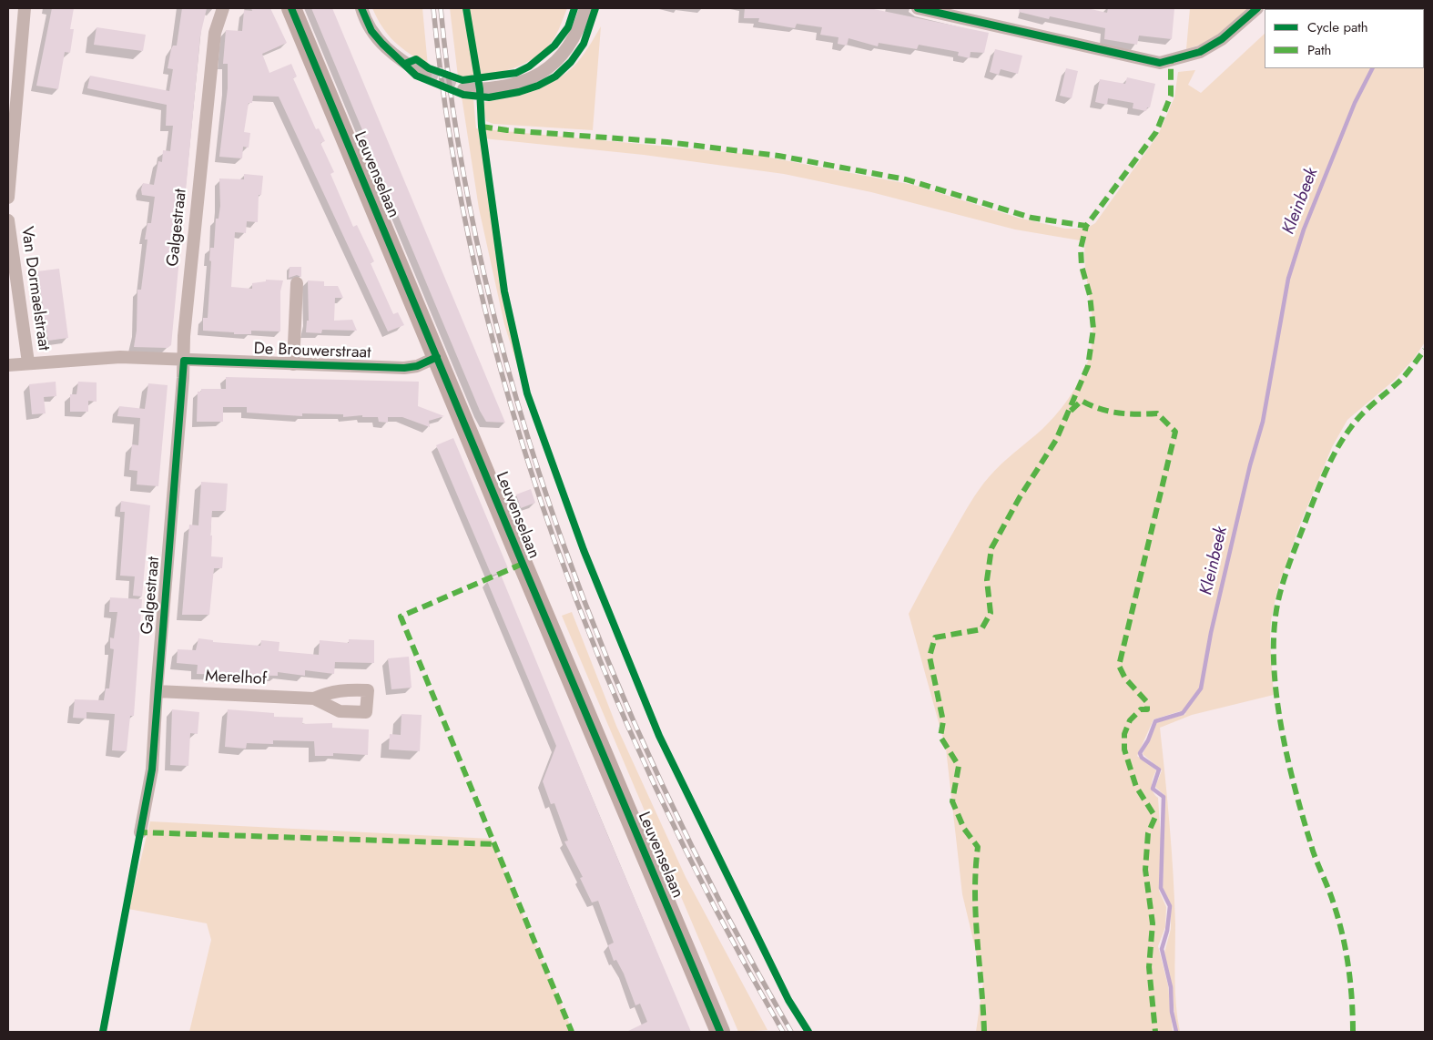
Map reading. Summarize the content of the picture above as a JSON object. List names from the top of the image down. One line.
{"streets":{"main road":["Leuvenselaan"],"street":["Galgestraat","Van Dormaelstraat","De Brouwerstraat","Merelhof"]},"crossings":[["Leuvenselaan","De Brouwerstraat"],["Galgestraat","De Brouwerstraat"],["Galgestraat","Merelhof"],["Van Dormaelstraat","De Brouwerstraat"]],"water":["Kleinbeek"],"legend":["Cycle path","Path"]}
